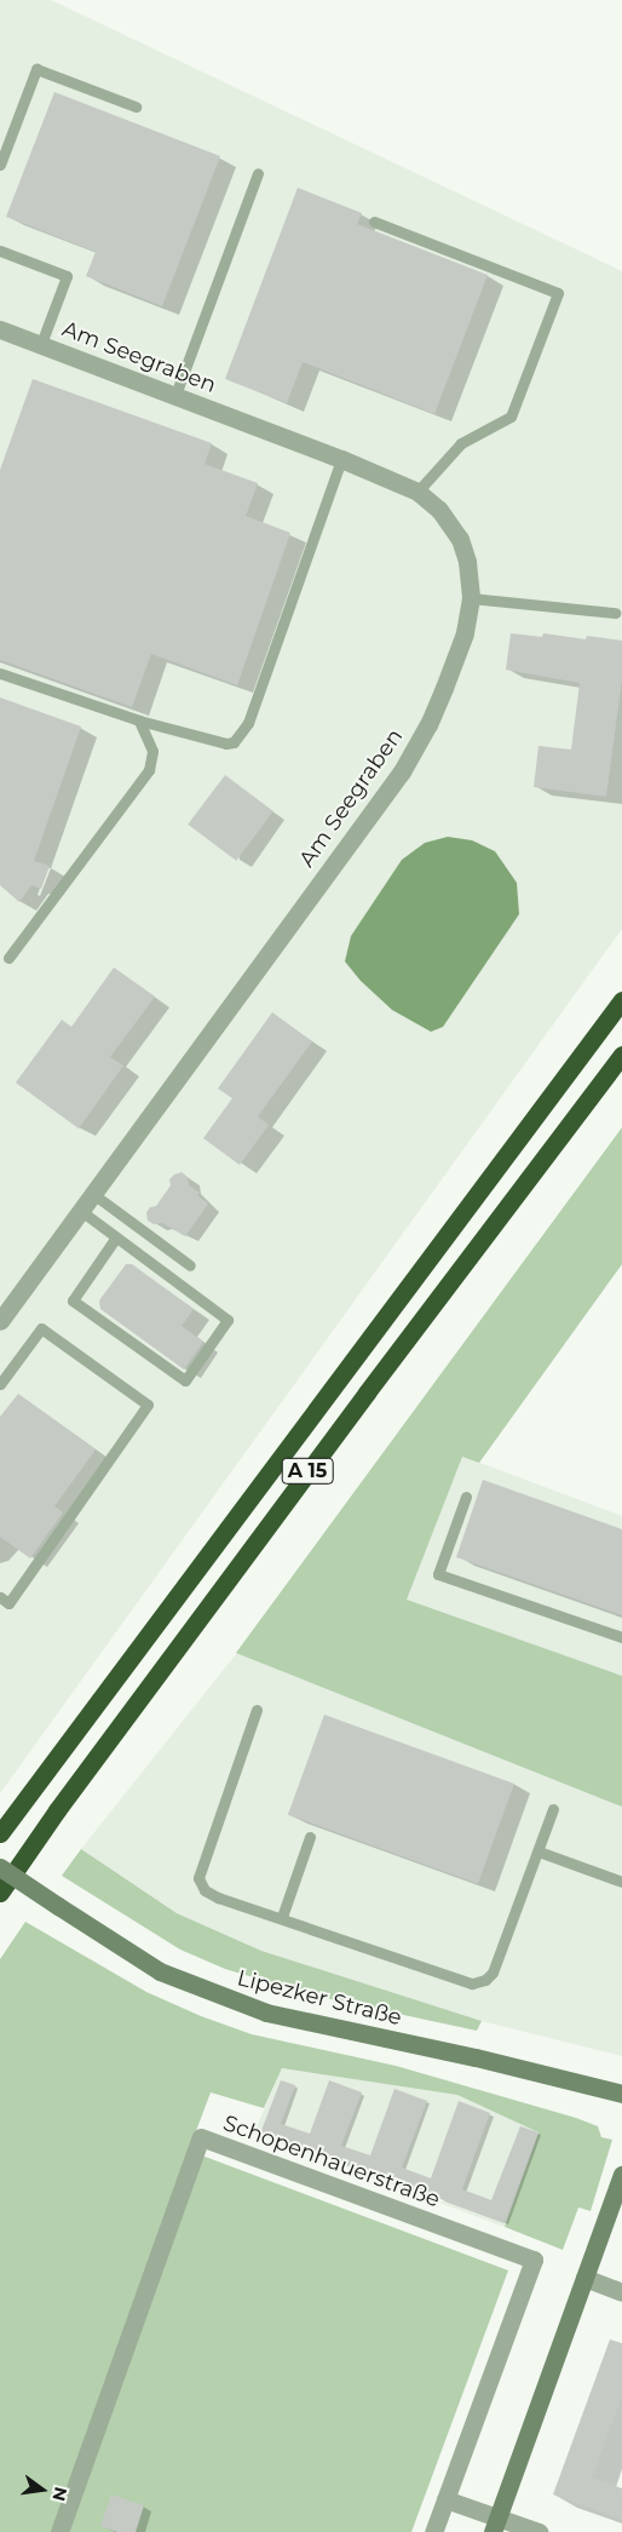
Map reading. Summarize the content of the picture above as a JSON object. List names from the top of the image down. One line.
{"streets":{"highway":["A 15"],"main road":["Lipezker Straße"],"street":["Am Seegraben","Schopenhauerstraße"]},"north":"right"}
